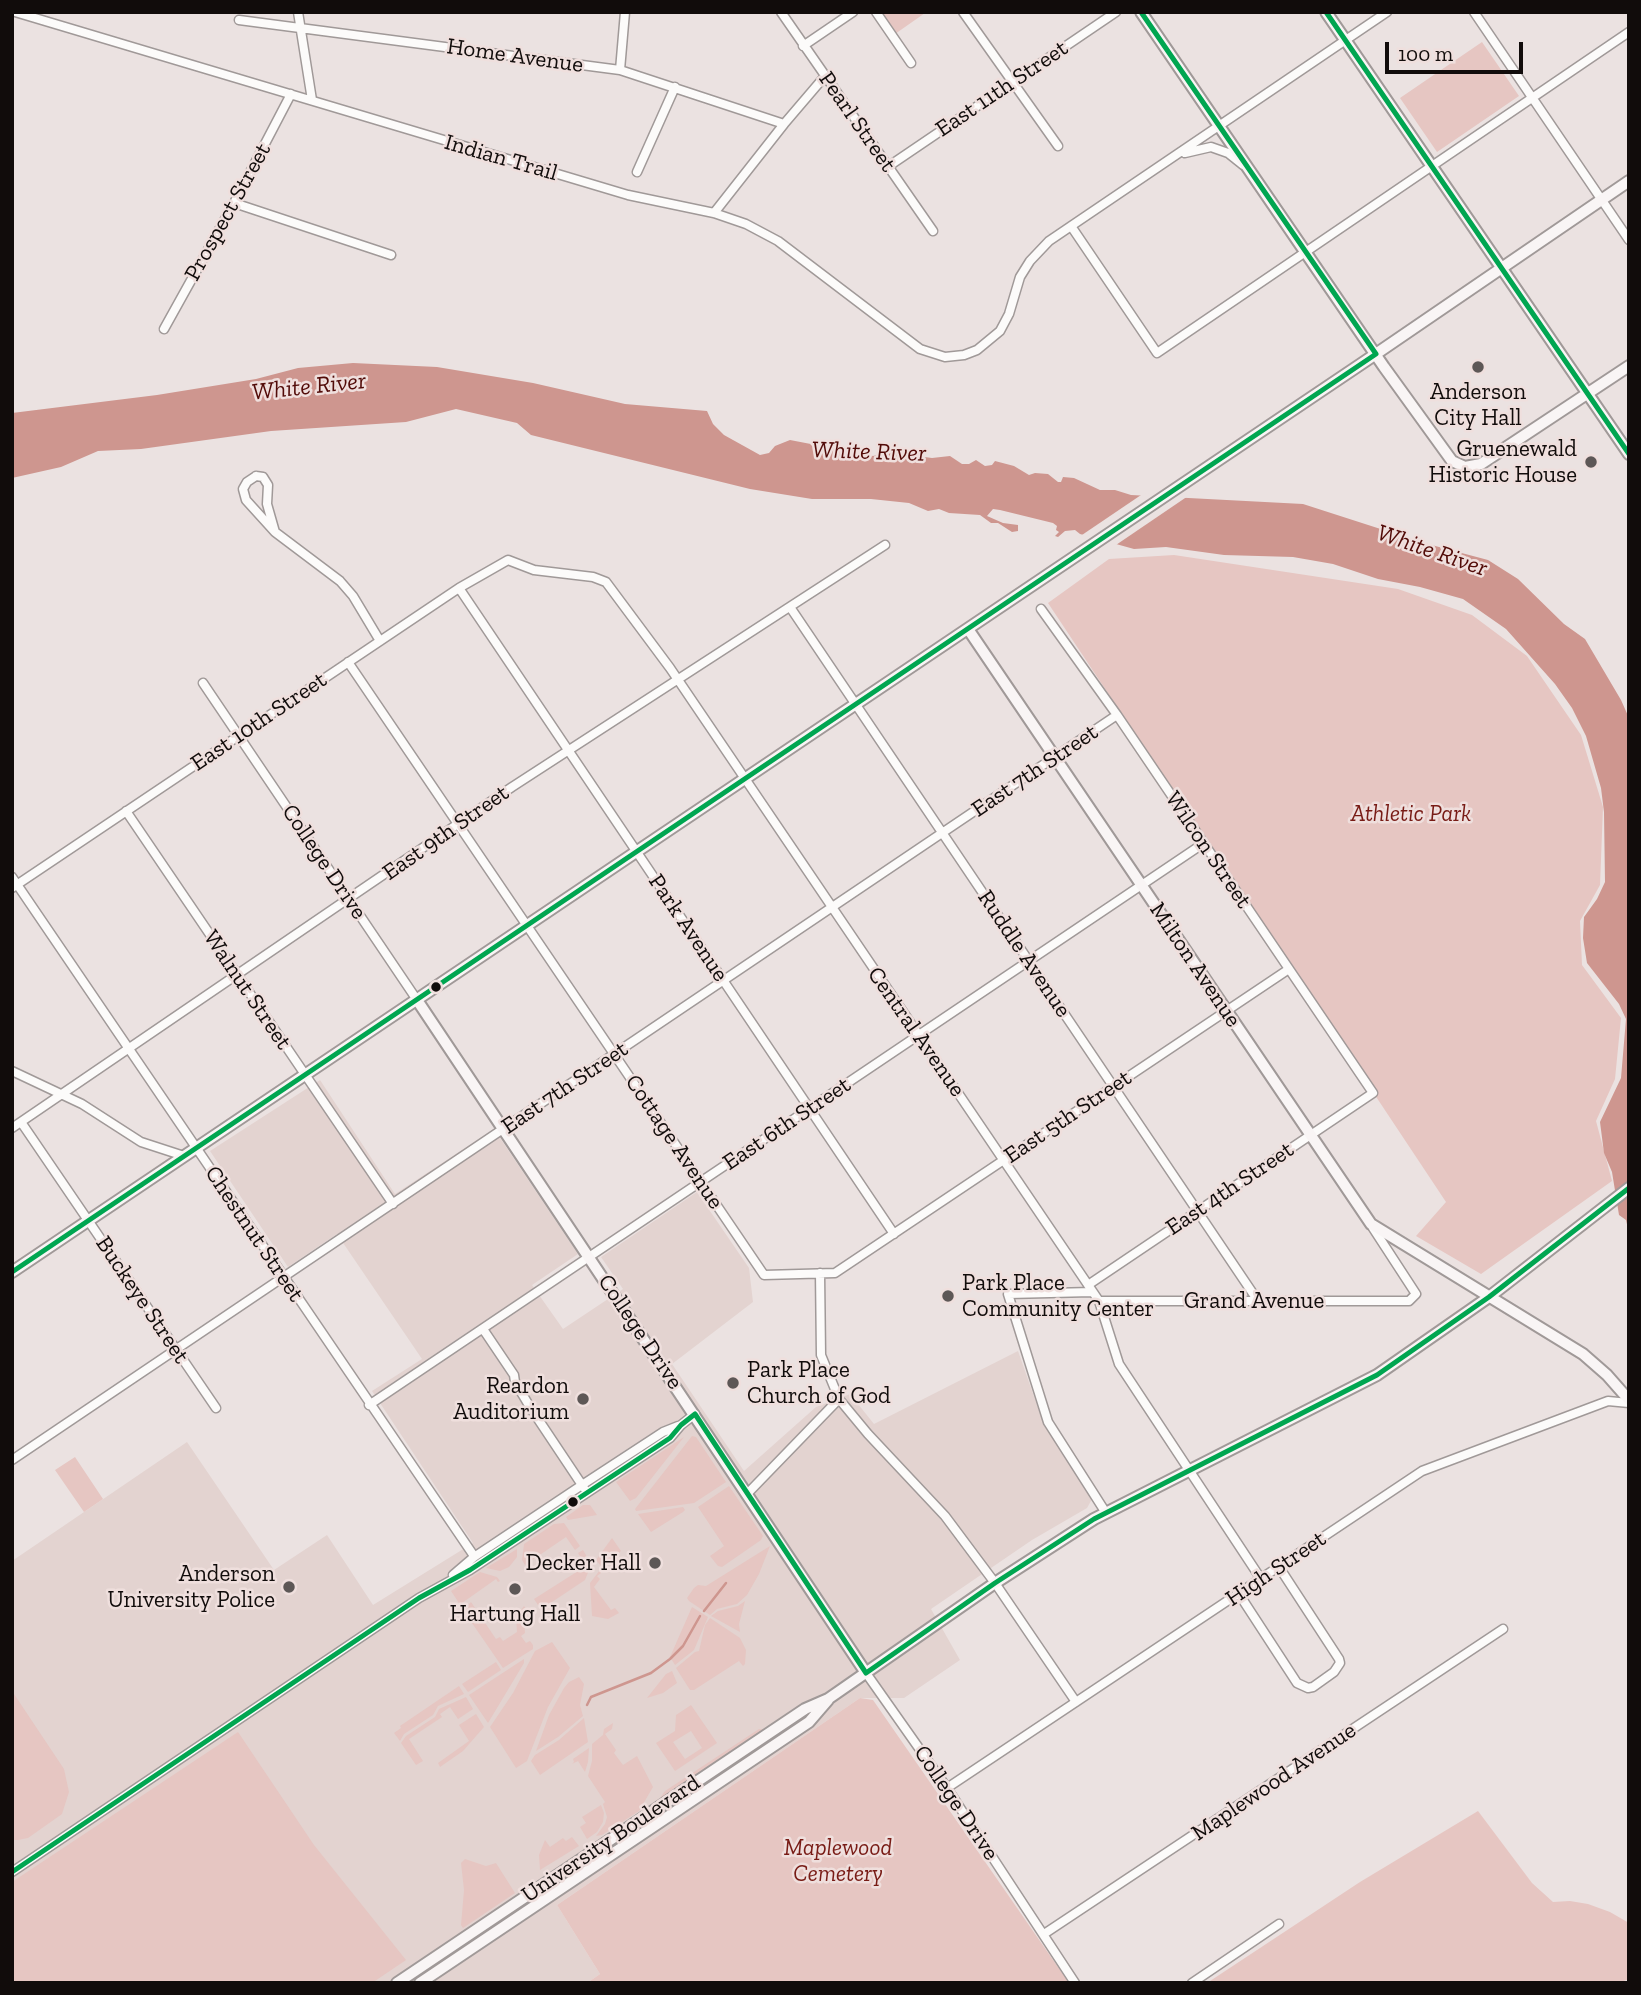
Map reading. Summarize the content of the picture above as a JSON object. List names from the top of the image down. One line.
{"streets":{"main road":["College Drive","Milton Avenue","University Boulevard"],"street":["Home Avenue","East 11th Street","Pearl Street","Indian Trail","Prospect Street","East 10th Street","East 7th Street","East 9th Street","Wilcon Street","Park Avenue","Ruddle Avenue","Walnut Street","Central Avenue","East 5th Street","East 6th Street","Cottage Avenue","East 4th Street","Chestnut Street","Buckeye Street","Grand Avenue","High Street","Maplewood Avenue"]},"crossings":[["East 11th Street","Pearl Street"],["Indian Trail","Prospect Street"],["East 10th Street","College Drive"],["East 10th Street","Park Avenue"],["East 10th Street","Walnut Street"],["East 10th Street","Central Avenue"],["East 10th Street","Cottage Avenue"],["East 10th Street","Chestnut Street"],["East 7th Street","Wilcon Street"],["East 7th Street","College Drive"],["East 7th Street","Park Avenue"],["East 7th Street","Ruddle Avenue"],["East 7th Street","Milton Avenue"],["East 7th Street","Walnut Street"],["East 7th Street","Central Avenue"],["East 7th Street","Cottage Avenue"],["East 7th Street","Chestnut Street"],["East 7th Street","Buckeye Street"],["East 9th Street","College Drive"],["East 9th Street","Park Avenue"],["East 9th Street","Ruddle Avenue"],["East 9th Street","Walnut Street"],["East 9th Street","Central Avenue"],["East 9th Street","Cottage Avenue"],["East 9th Street","Chestnut Street"],["East 9th Street","Buckeye Street"],["Wilcon Street","East 5th Street"],["Wilcon Street","East 6th Street"],["Wilcon Street","East 4th Street"],["College Drive","East 6th Street"],["College Drive","High Street"],["College Drive","Maplewood Avenue"],["College Drive","University Boulevard"],["Park Avenue","East 5th Street"],["Park Avenue","East 6th Street"],["Ruddle Avenue","East 5th Street"],["Ruddle Avenue","East 6th Street"],["Ruddle Avenue","East 4th Street"],["Ruddle Avenue","Grand Avenue"],["Milton Avenue","East 5th Street"],["Milton Avenue","East 6th Street"],["Milton Avenue","East 4th Street"],["Milton Avenue","Grand Avenue"],["Central Avenue","East 5th Street"],["Central Avenue","East 6th Street"],["Central Avenue","East 4th Street"],["Central Avenue","Grand Avenue"],["Central Avenue","High Street"],["Central Avenue","University Boulevard"],["East 5th Street","Cottage Avenue"],["East 6th Street","Cottage Avenue"],["East 6th Street","Chestnut Street"]],"water":["White River"],"parks":["Athletic Park","Maplewood Cemetery"],"places":["Anderson City Hall","Gruenewald Historic House","Park Place Community Center","Park Place Church of God","Reardon Auditorium","Decker Hall","Anderson University Police","Hartung Hall"],"scale_bar":"100 m"}
